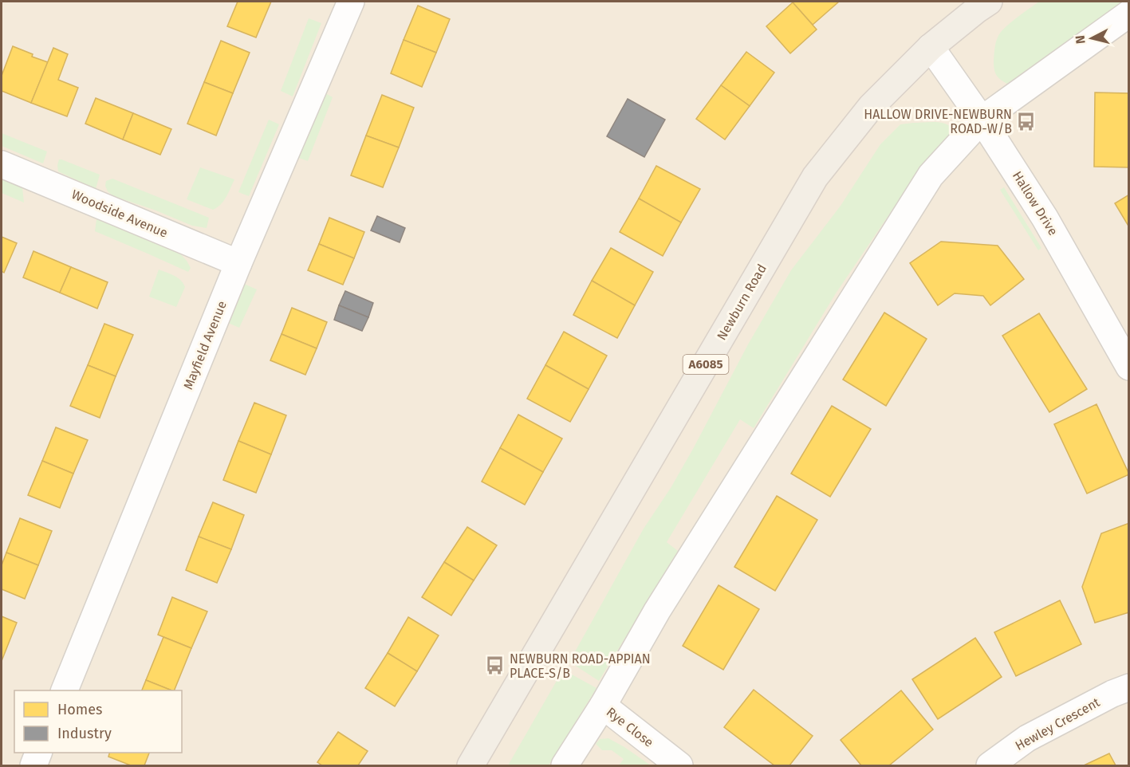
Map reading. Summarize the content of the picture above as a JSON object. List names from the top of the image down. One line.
{"streets":{"main road":["Newburn Road","A6085"],"street":["Hallow Drive","Woodside Avenue","Mayfield Avenue","Hewley Crescent","Rye Close"]},"crossings":[["Hallow Drive","Newburn Road"],["Woodside Avenue","Mayfield Avenue"]],"places":{"bus stop":["HALLOW DRIVE-NEWBURN ROAD-W/B","NEWBURN ROAD-APPIAN PLACE-S/B"]},"legend":["Homes","Industry"],"north":"left"}
